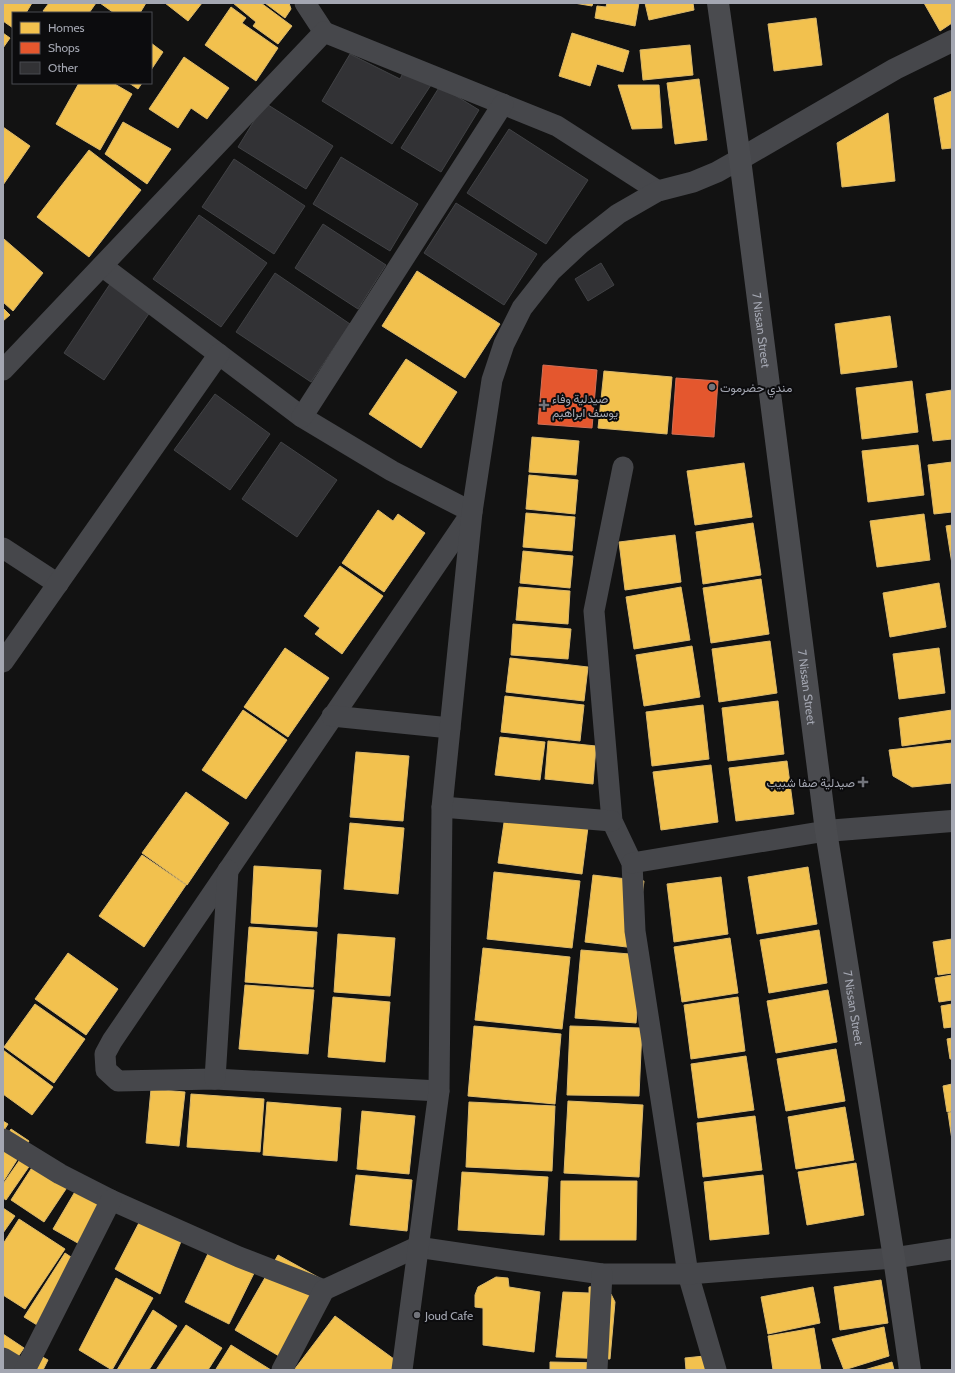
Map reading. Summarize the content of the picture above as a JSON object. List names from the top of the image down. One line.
{"streets":{"main road":["7 Nissan Street"]},"places":{"other":["مندي حضرموت","Joud Cafe"],"health":["صيدلية وفاء يوسف ابراهيم","صيدلية صفا شبيب"]},"legend":["Homes","Shops","Other"]}
